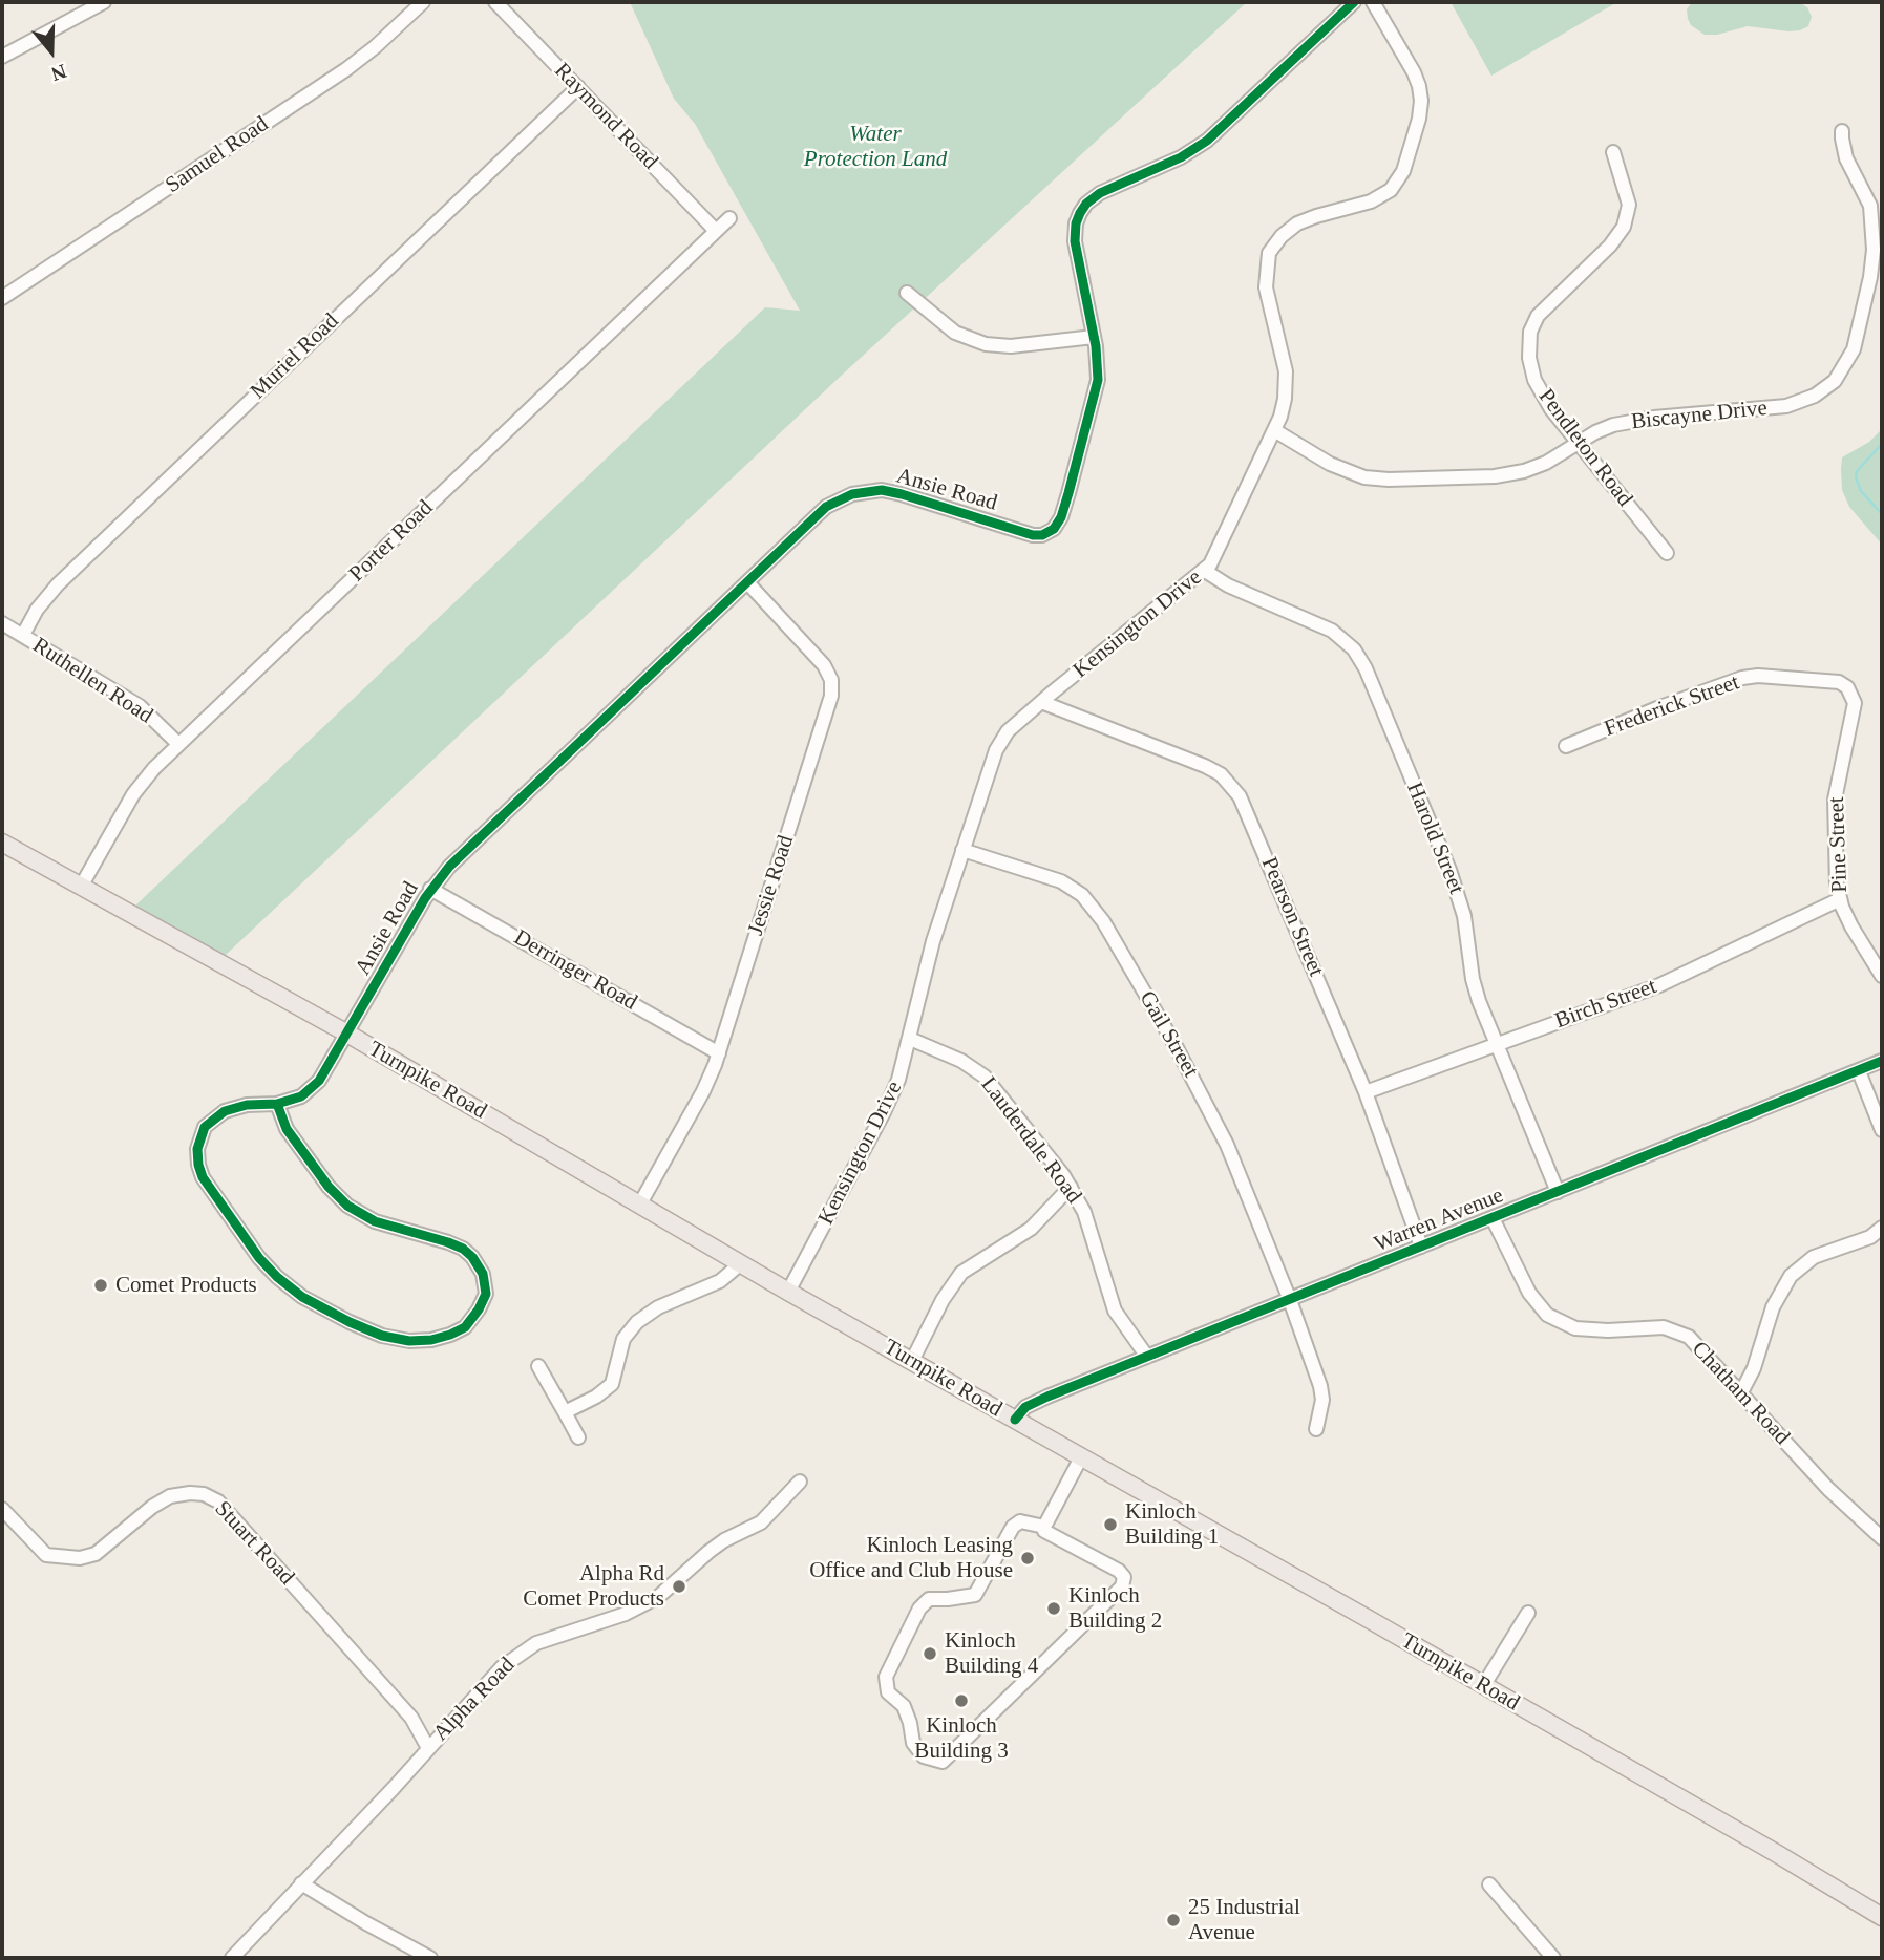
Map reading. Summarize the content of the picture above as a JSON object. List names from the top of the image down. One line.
{"streets":{"main road":["Turnpike Road"],"street":["Raymond Road","Samuel Road","Muriel Road","Biscayne Drive","Pendleton Road","Ansie Road","Porter Road","Kensington Drive","Ruthellen Road","Frederick Street","Harold Street","Pine Street","Jessie Road","Pearson Street","Derringer Road","Birch Street","Gail Street","Lauderdale Road","Warren Avenue","Chatham Road","Stuart Road","Alpha Road"]},"crossings":[["Raymond Road","Muriel Road"],["Raymond Road","Porter Road"],["Muriel Road","Ruthellen Road"],["Biscayne Drive","Pendleton Road"],["Biscayne Drive","Kensington Drive"],["Ansie Road","Jessie Road"],["Ansie Road","Derringer Road"],["Ansie Road","Turnpike Road"],["Porter Road","Ruthellen Road"],["Porter Road","Turnpike Road"],["Kensington Drive","Harold Street"],["Kensington Drive","Pearson Street"],["Kensington Drive","Gail Street"],["Kensington Drive","Turnpike Road"],["Kensington Drive","Lauderdale Road"],["Frederick Street","Pine Street"],["Harold Street","Birch Street"],["Harold Street","Warren Avenue"],["Pine Street","Birch Street"],["Jessie Road","Derringer Road"],["Jessie Road","Turnpike Road"],["Pearson Street","Birch Street"],["Pearson Street","Warren Avenue"],["Gail Street","Warren Avenue"],["Turnpike Road","Warren Avenue"],["Lauderdale Road","Warren Avenue"],["Warren Avenue","Chatham Road"],["Stuart Road","Alpha Road"]],"parks":["Water Protection Land"],"places":["Comet Products","Kinloch Building 1","Kinloch Leasing Office and Club House","Alpha Rd Comet Products","Kinloch Building 2","Kinloch Building 4","Kinloch Building 3","25 Industrial Avenue"],"north":"bottom"}
